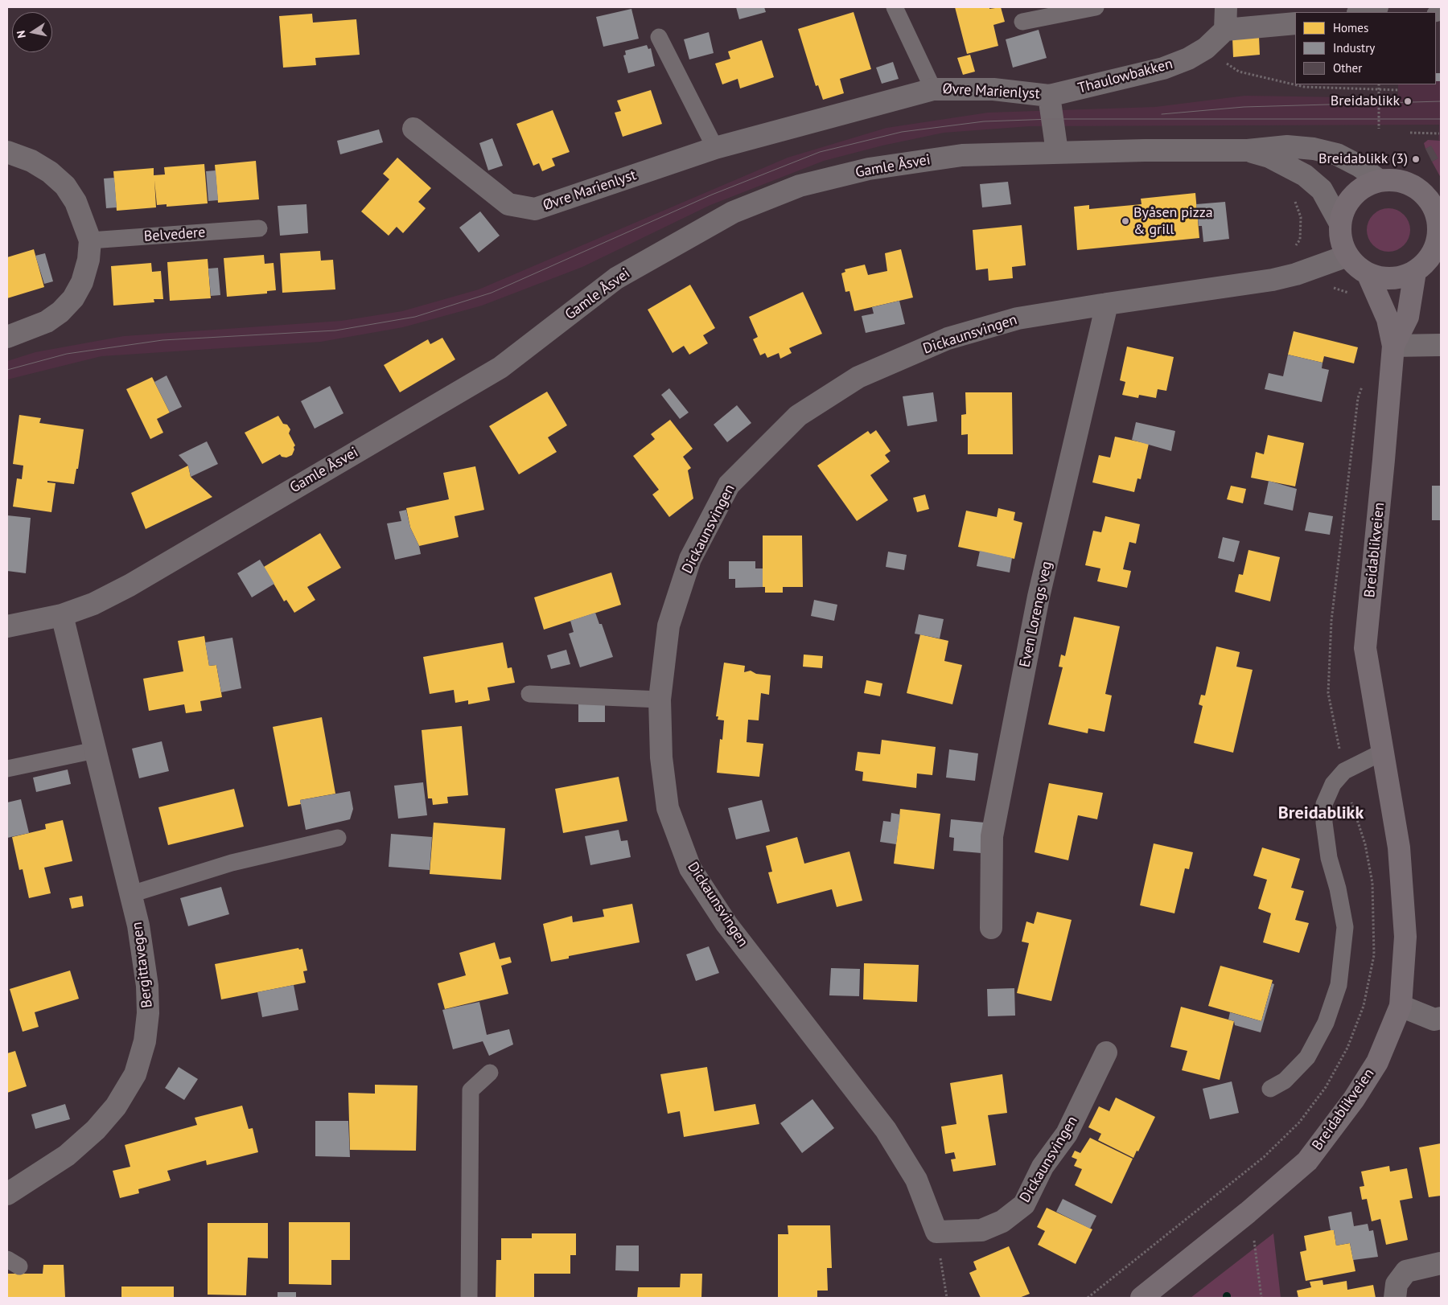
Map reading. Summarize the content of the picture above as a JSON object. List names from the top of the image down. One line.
{"streets":{"street":["Thaulowbakken","Øvre Marienlyst","Gamle Åsvei","Dickaunsvingen","Breidablikveien","Even Lorengs veg","Bergittavegen"],"lane":["Belvedere"]},"crossings":[["Thaulowbakken","Øvre Marienlyst"],["Gamle Åsvei","Dickaunsvingen"],["Gamle Åsvei","Breidablikveien"],["Gamle Åsvei","Bergittavegen"],["Dickaunsvingen","Breidablikveien"],["Dickaunsvingen","Even Lorengs veg"]],"districts":["Breidablikk"],"places":["Breidablikk","Breidablikk (3)","Byåsen pizza & grill"],"legend":["Homes","Industry","Other"],"north":"left"}
